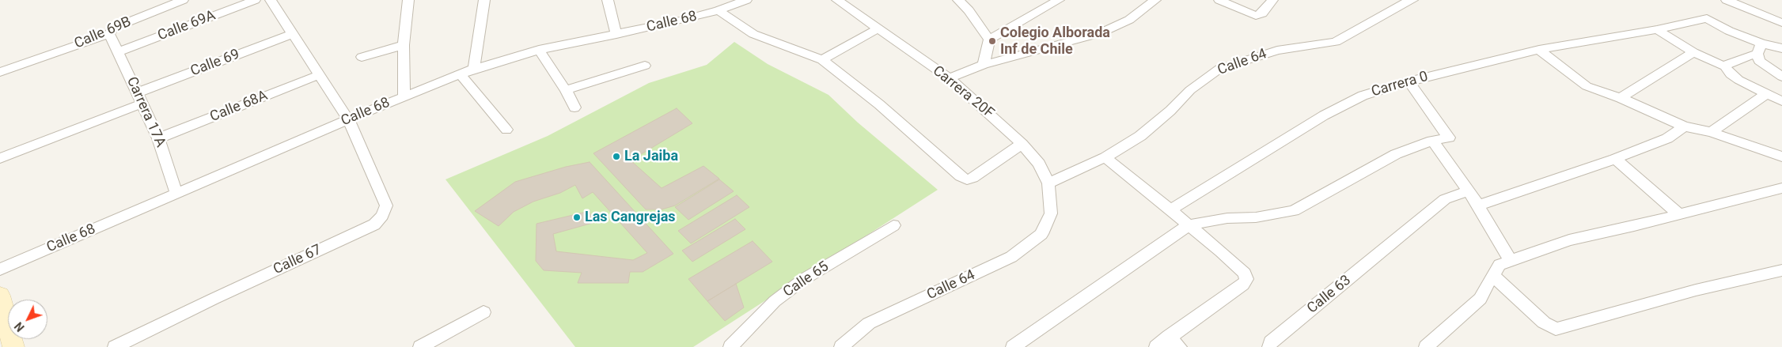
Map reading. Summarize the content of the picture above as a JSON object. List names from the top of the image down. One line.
{"streets":{"street":["Calle 68","Calle 69A","Calle 69B","Calle 64","Calle 69","Carrera 0","Carrera 20F","Calle 68A","Carrera 17A","Calle 67","Calle 65","Calle 63"]},"crossings":[["Calle 68","Carrera 17A"],["Calle 68","Calle 67"],["Calle 69A","Carrera 17A"],["Calle 69B","Carrera 17A"],["Calle 64","Carrera 20F"],["Calle 69","Carrera 17A"],["Calle 68A","Carrera 17A"]],"places":["Colegio Alborada Inf de Chile","La Jaiba","Las Cangrejas"],"north":"bottom left"}
